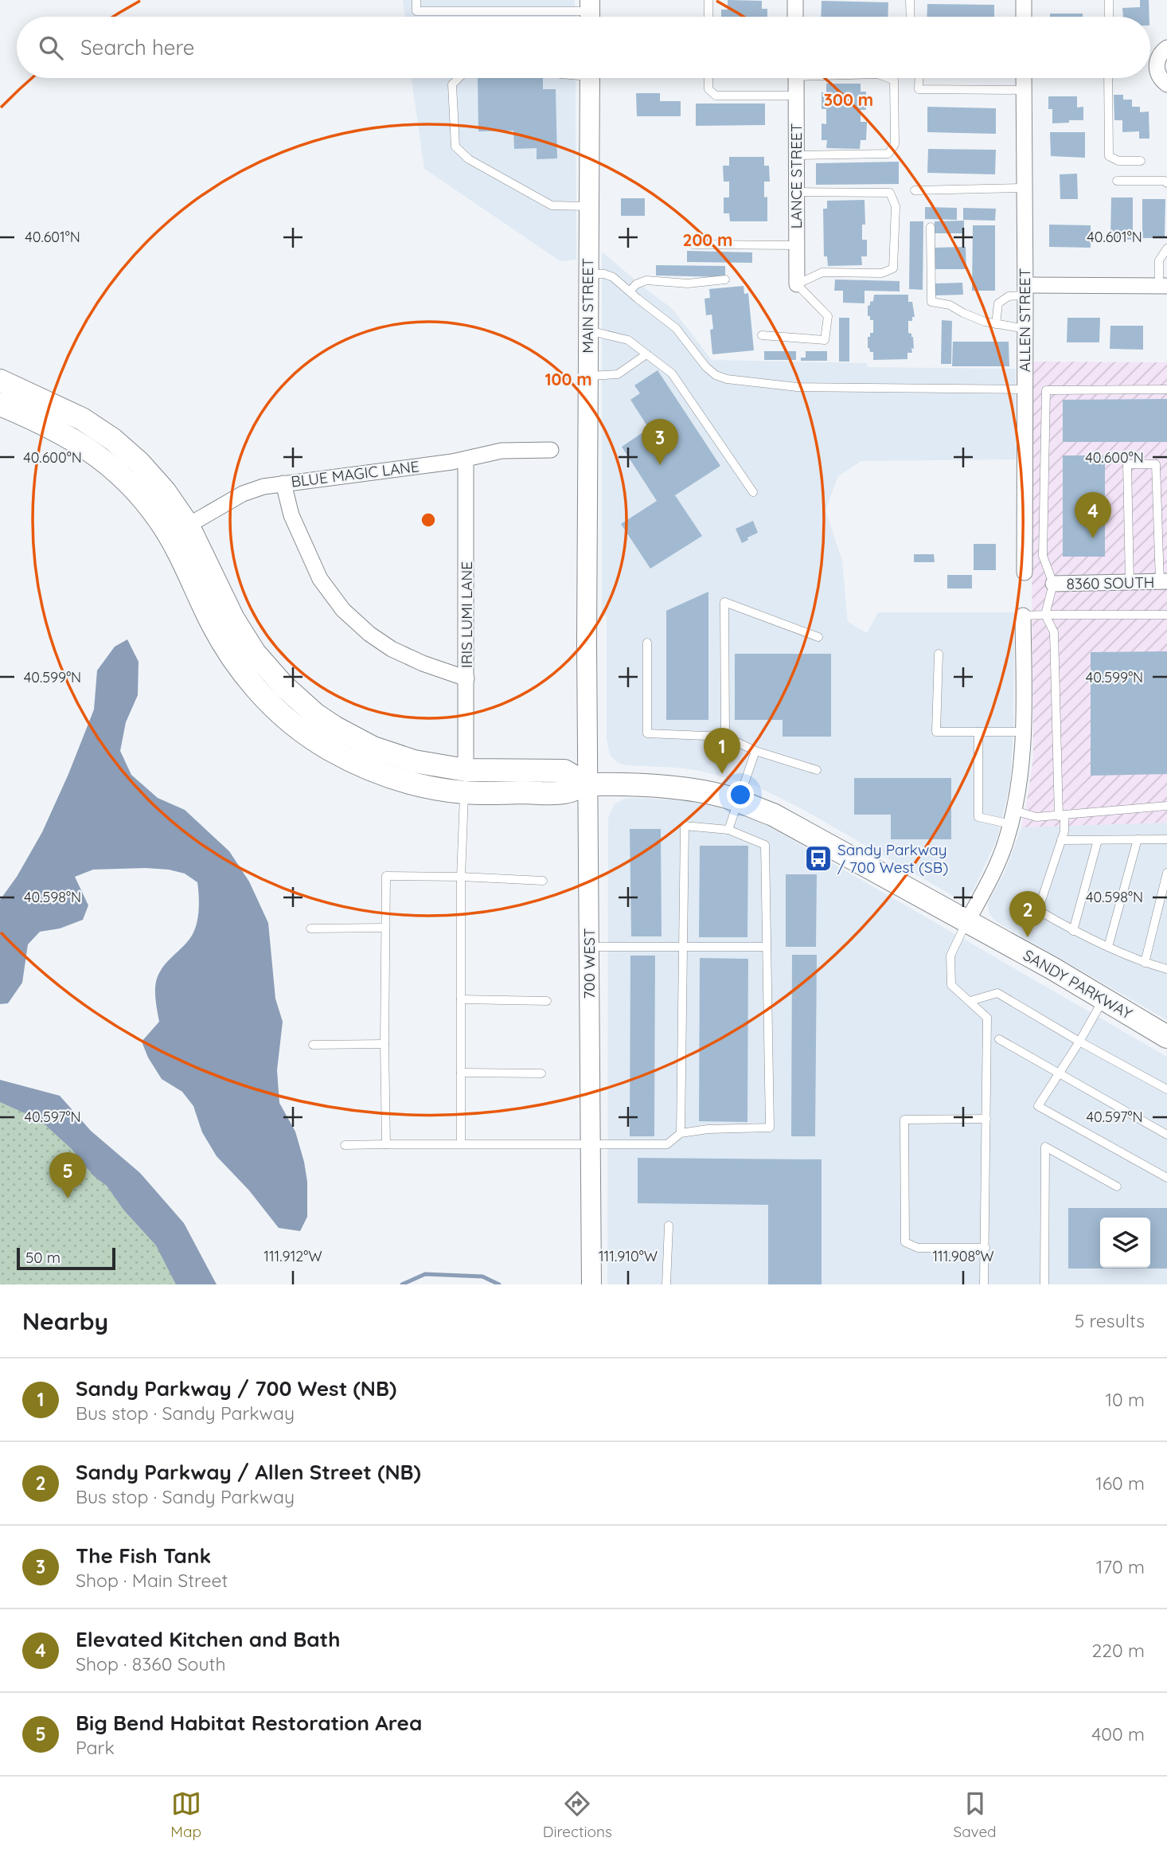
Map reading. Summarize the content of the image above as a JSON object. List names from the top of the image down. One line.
{"streets":{"main road":["SANDY PARKWAY"],"street":["LANCE STREET","MAIN STREET","ALLEN STREET","BLUE MAGIC LANE","8360 SOUTH","IRIS LUMI LANE","700 WEST"]},"crossings":[["MAIN STREET","700 WEST"],["BLUE MAGIC LANE","IRIS LUMI LANE"],["700 WEST","SANDY PARKWAY"]],"places":{"bus stop":["Sandy Parkway / 700 West (SB)"]},"scale_bar":"50 m","page":{"search":"Search here","pins":["3","4","1","2","5"],"scale":"50 m","heading":["Nearby","5 results"],"list":[{"mark":"1","name":"Sandy Parkway / 700 West (NB)","note":"Bus stop · Sandy Parkway","value":"10 m"},{"mark":"2","name":"Sandy Parkway / Allen Street (NB)","note":"Bus stop · Sandy Parkway","value":"160 m"},{"mark":"3","name":"The Fish Tank","note":"Shop · Main Street","value":"170 m"},{"mark":"4","name":"Elevated Kitchen and Bath","note":"Shop · 8360 South","value":"220 m"},{"mark":"5","name":"Big Bend Habitat Restoration Area","note":"Park","value":"400 m"}],"nav":["Map","Directions","Saved"]},"coordinates":["40.601°N","40.600°N","40.599°N","40.598°N","40.597°N","111.912°W","111.910°W","111.908°W"],"rings":["300 m","200 m","100 m"]}
